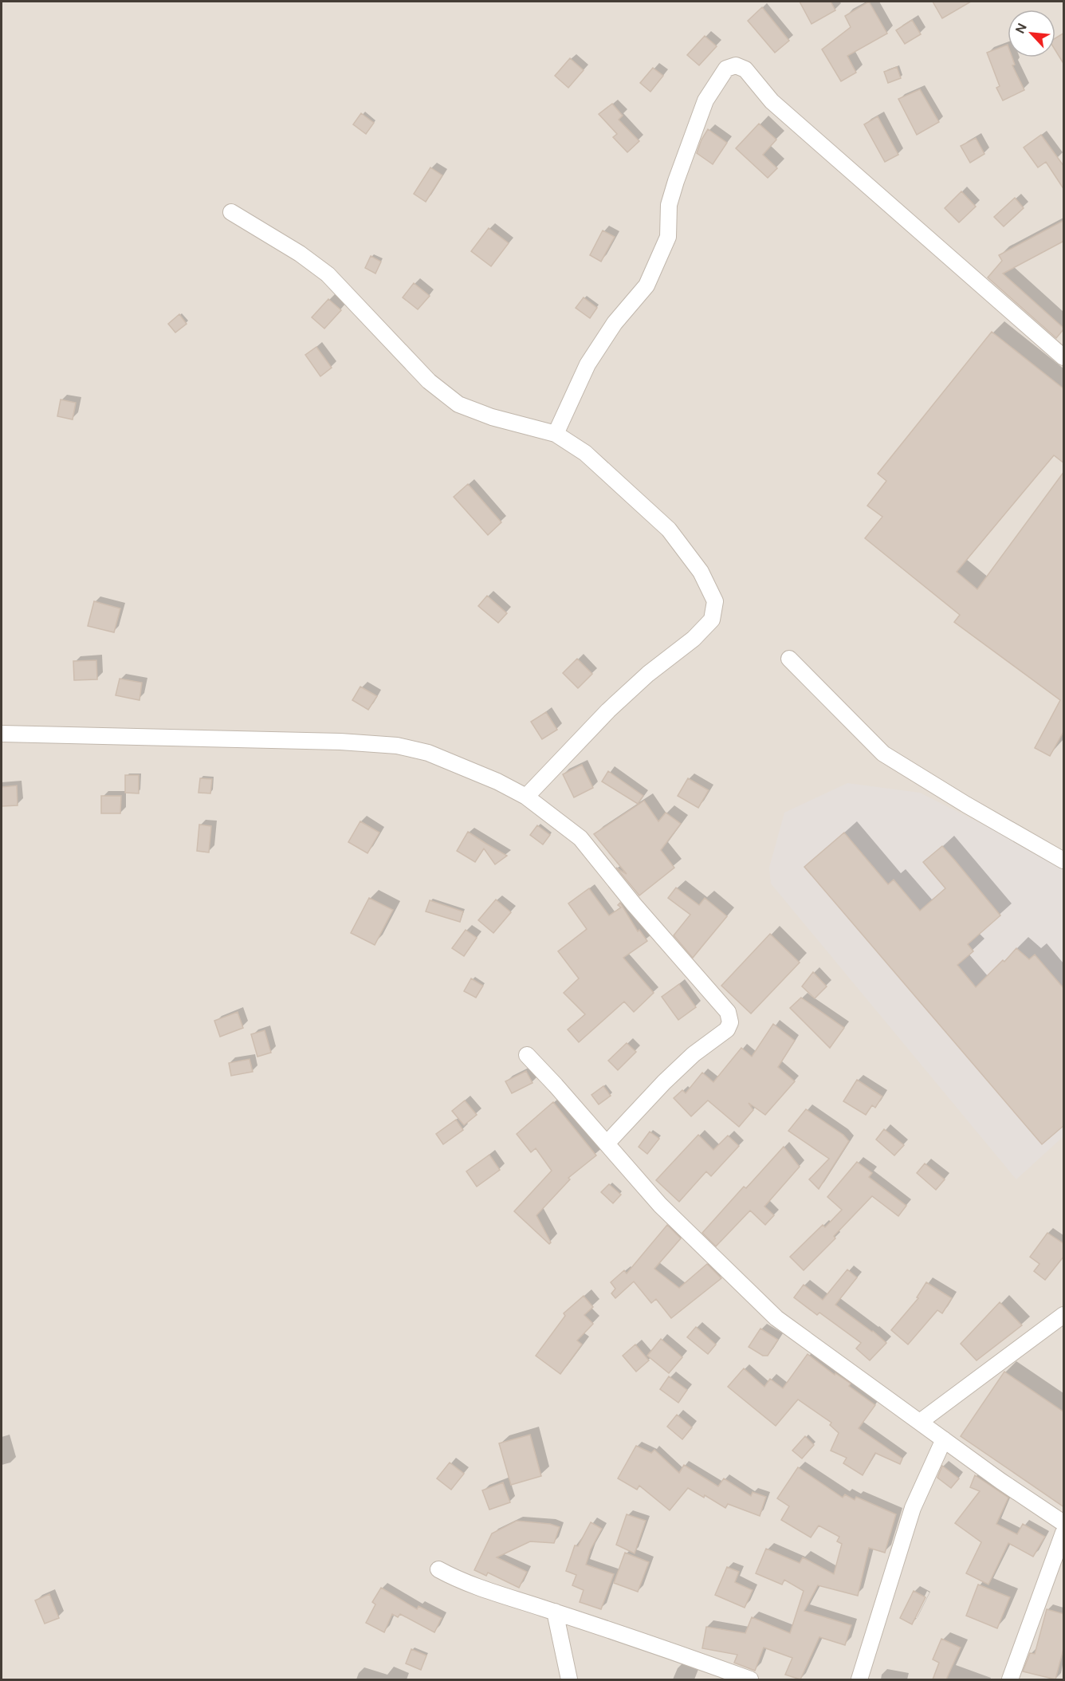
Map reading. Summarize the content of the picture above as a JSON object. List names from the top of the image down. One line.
{"north":"top left"}
